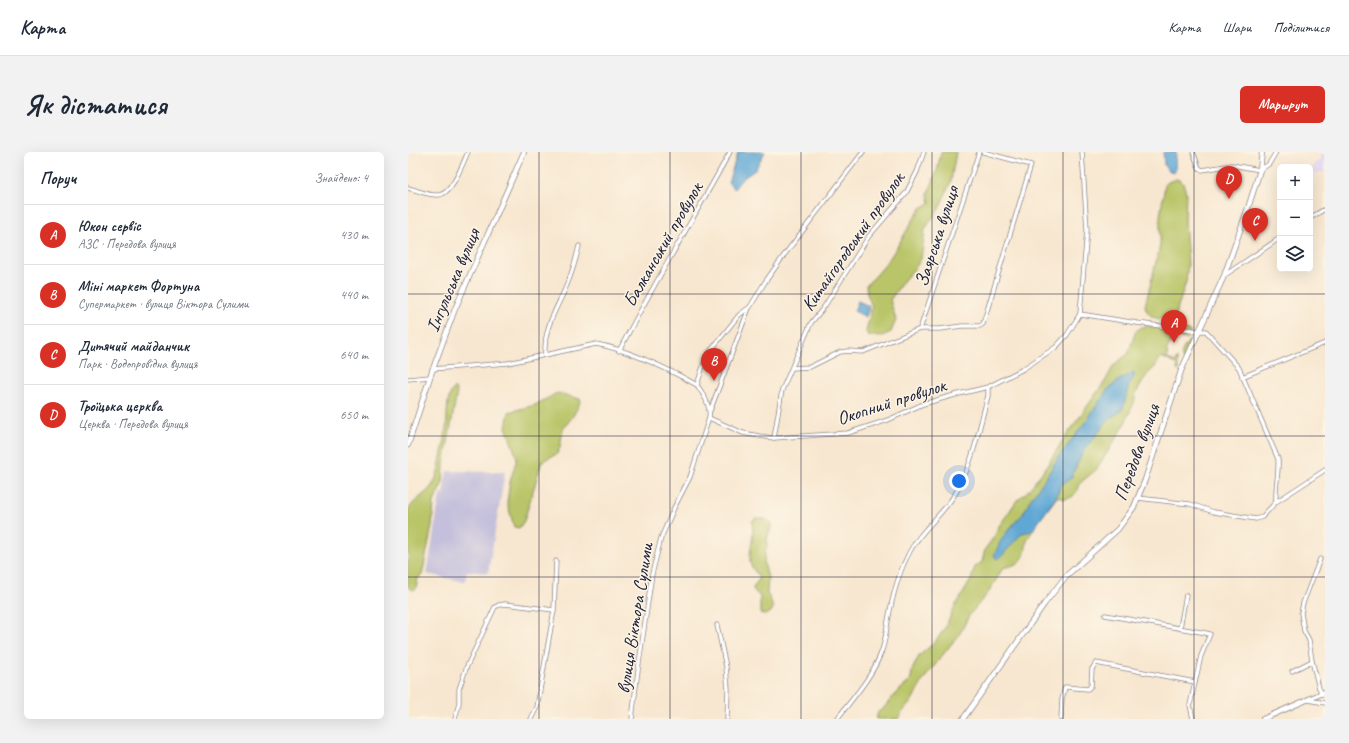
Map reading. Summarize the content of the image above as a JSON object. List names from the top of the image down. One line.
{"streets":{"street":["Заярська вулиця","Китайгородський провулок","Балканський провулок","Інгульська вулиця","Окопний провулок","Передова вулиця","вулиця Віктора Сулими"]},"crossings":[["Китайгородський провулок","Окопний провулок"],["Окопний провулок","вулиця Віктора Сулими"]],"page":{"header":"Карта","nav":["Карта","Шари","Поділитися"],"buttons":"Маршрут","title":"Як дістатися","heading":["Поруч","Знайдено: 4"],"map_buttons":["+","−"],"pins":["D","C","A","B"],"list":[{"mark":"A","name":"Юкон сервіс","note":"АЗС · Передова вулиця","value":"430 m"},{"mark":"B","name":"Міні маркет Фортуна","note":"Супермаркет · вулиця Віктора Сулими","value":"440 m"},{"mark":"C","name":"Дитячий майданчик","note":"Парк · Водопровідна вулиця","value":"640 m"},{"mark":"D","name":"Троїцька церква","note":"Церква · Передова вулиця","value":"650 m"}]}}
